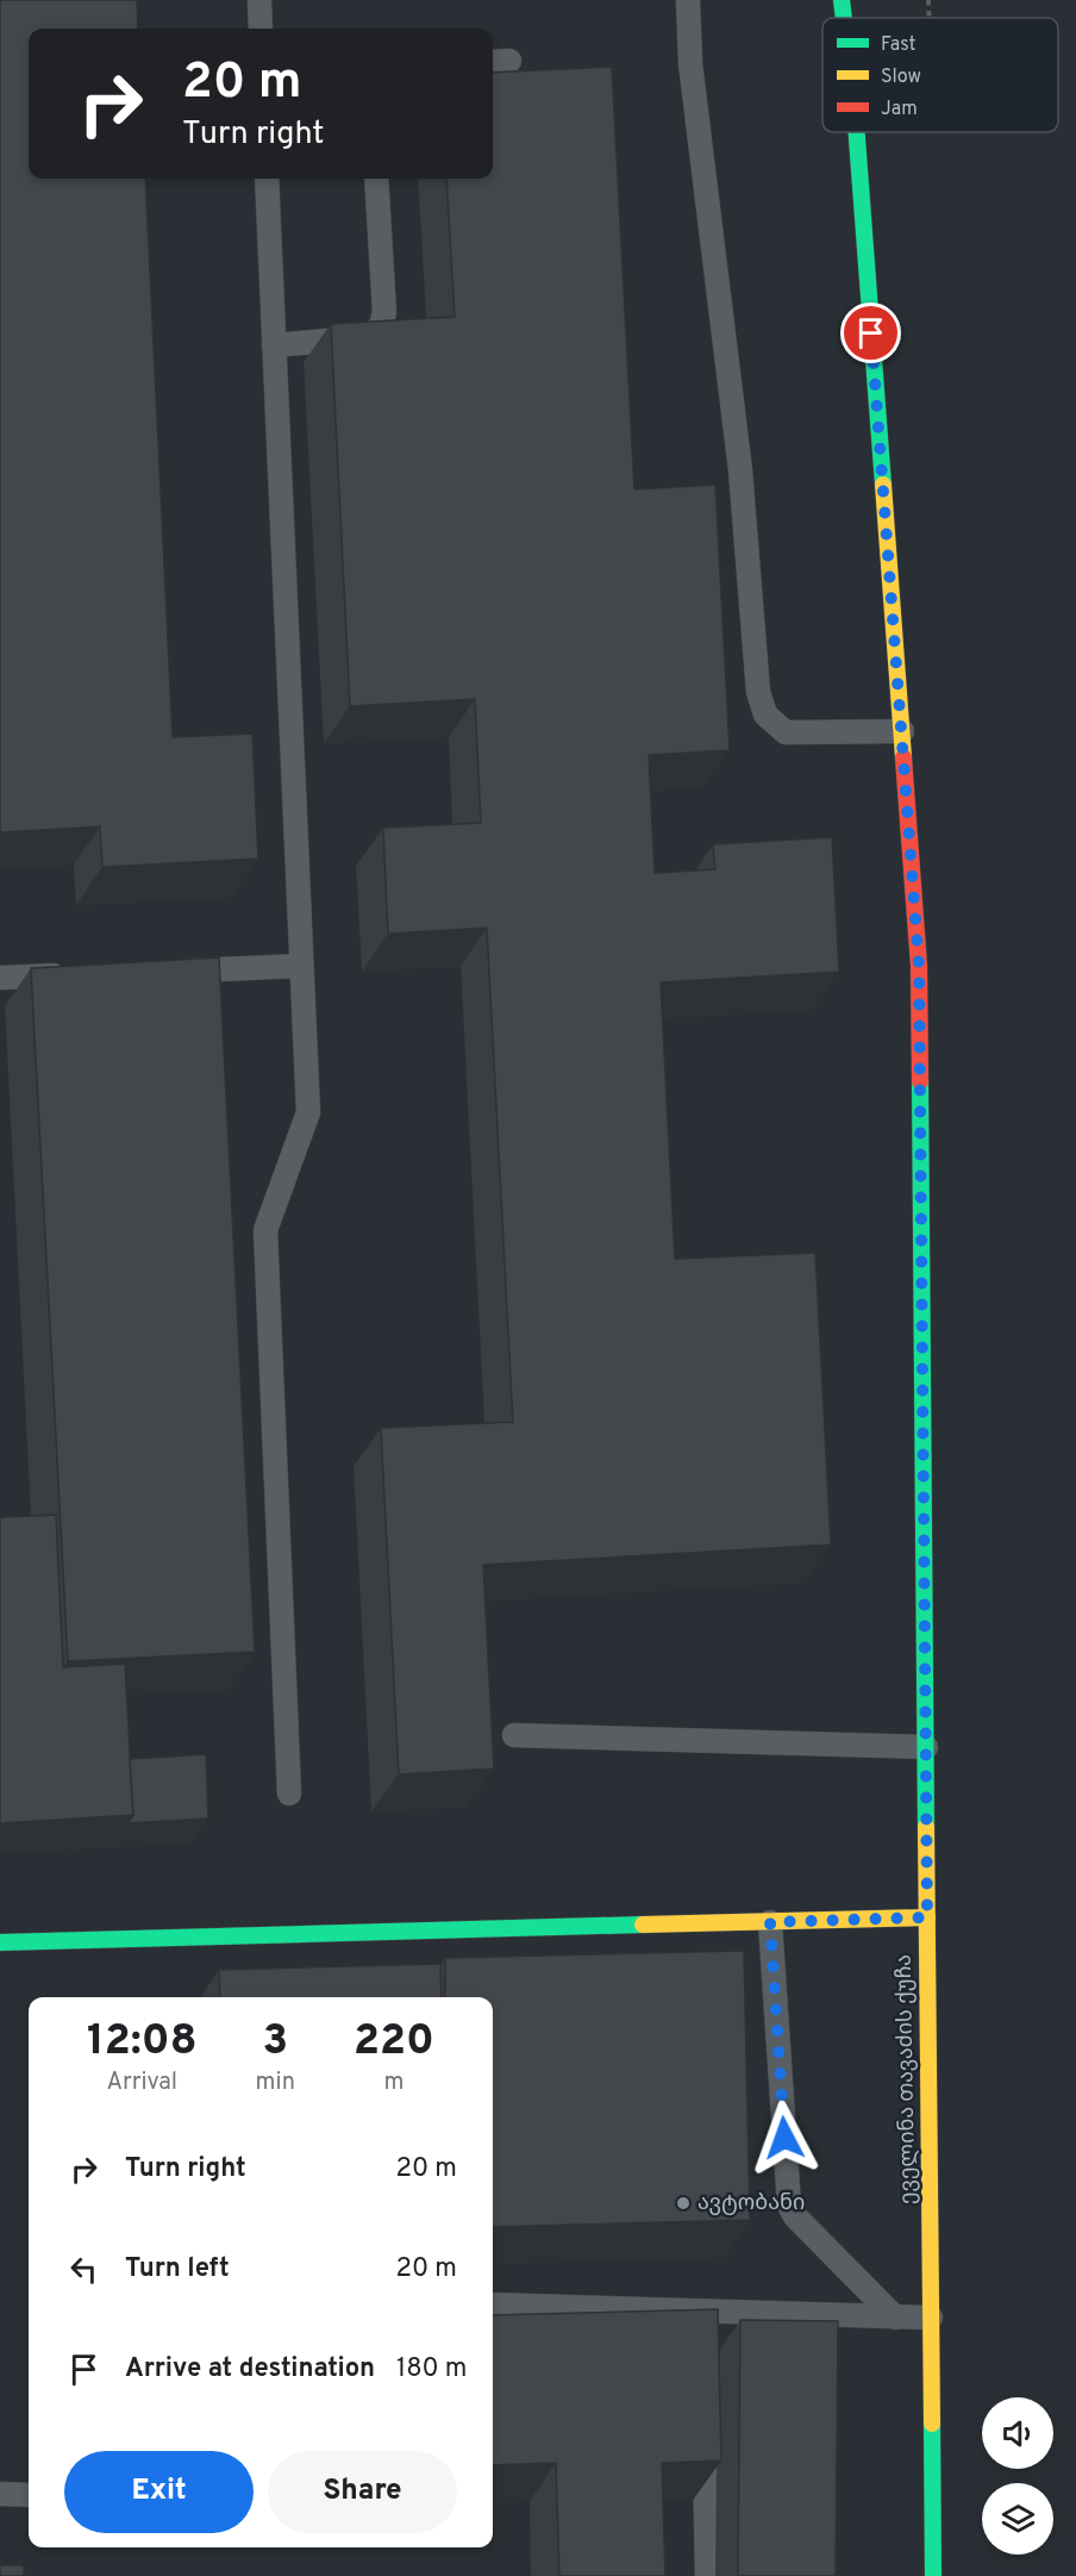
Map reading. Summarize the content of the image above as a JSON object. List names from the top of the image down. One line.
{"streets":{"main road":["ეველინა თავაძის ქუჩა"]},"places":["ავტობანი"],"legend":["Fast","Slow","Jam"],"page":{"turn":["20 m","Turn right"],"eta":["12:08","Arrival","3","min","220","m"],"list":[{"name":"Turn right","value":"20 m"},{"name":"Turn left","value":"20 m"},{"name":"Arrive at destination","value":"180 m"}],"buttons":["Exit","Share"]}}
